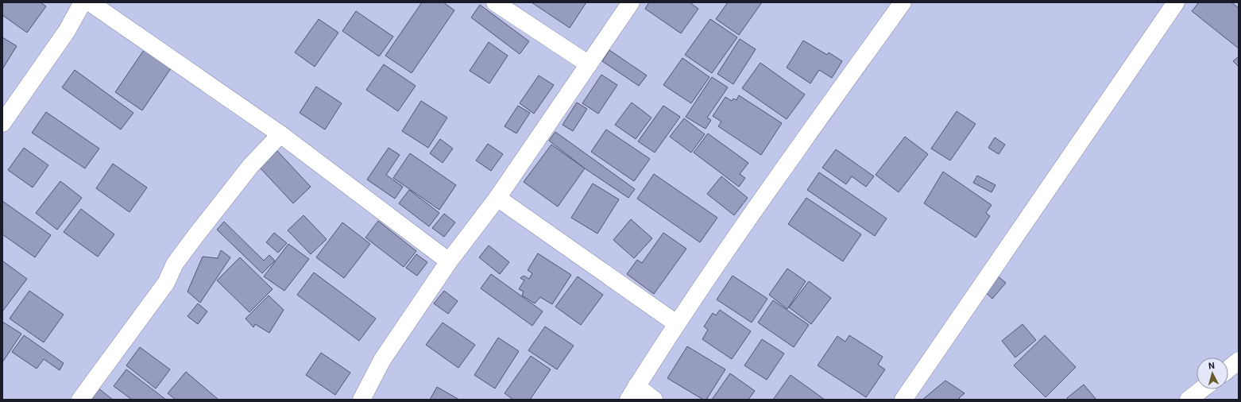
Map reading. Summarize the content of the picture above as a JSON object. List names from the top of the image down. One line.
{"north":"top"}
